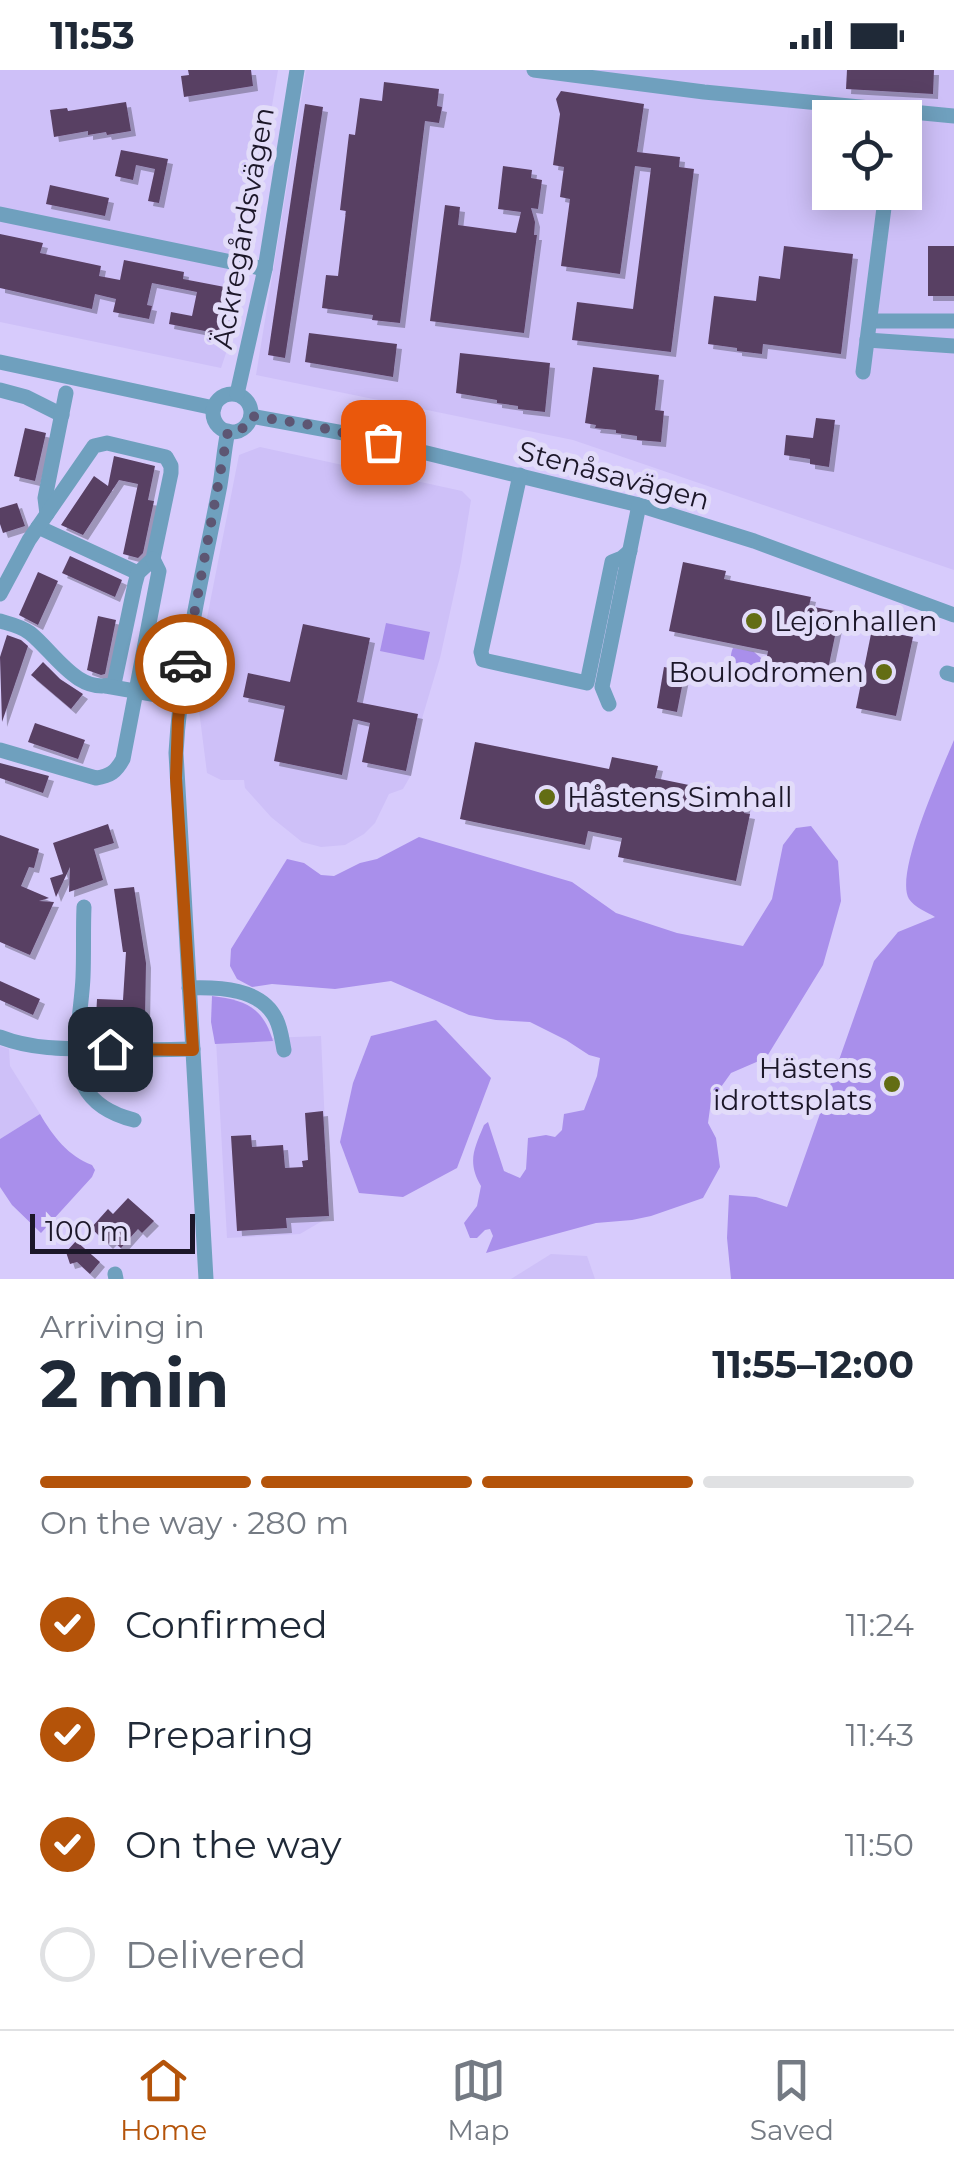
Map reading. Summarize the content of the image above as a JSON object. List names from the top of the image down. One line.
{"streets":{"street":["Äckregårdsvägen","Stenåsavägen"]},"crossings":[["Äckregårdsvägen","Stenåsavägen"]],"places":["Lejonhallen","Boulodromen","Håstens Simhall","Hästens idrottsplats"],"scale_bar":"100 m","page":{"status":"11:53","scale":"100 m","heading":["2 min","Arriving in","11:55–12:00"],"bar":"On the way · 280 m","list":[["Confirmed","11:24"],["Preparing","11:43"],["On the way","11:50"],"Delivered"],"tabs":["Home","Map","Saved"]}}
